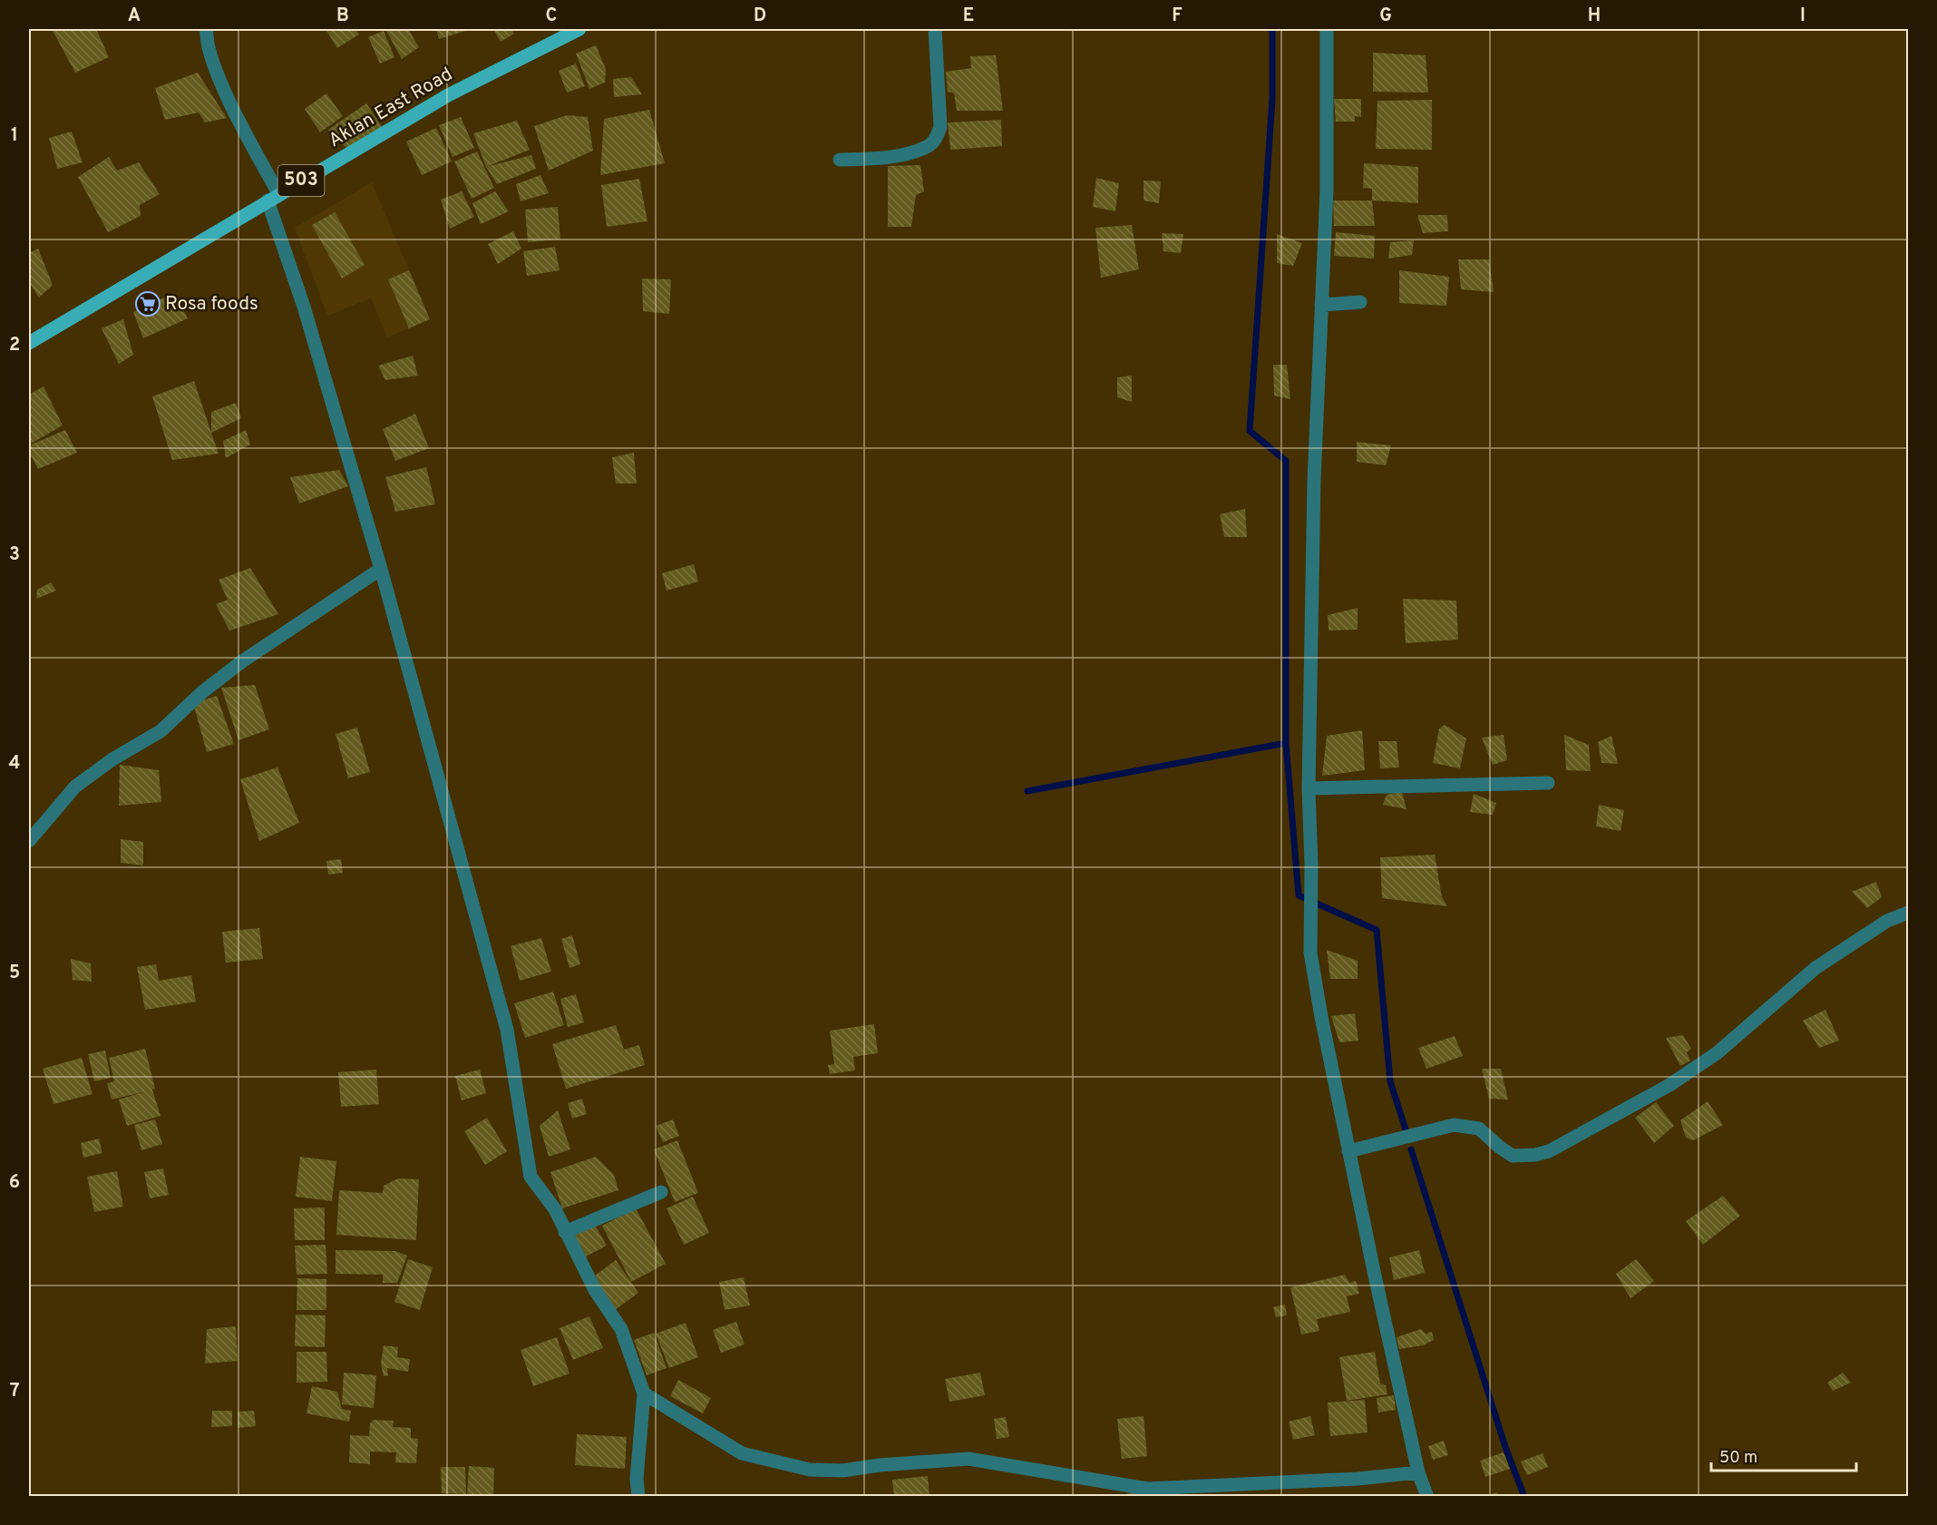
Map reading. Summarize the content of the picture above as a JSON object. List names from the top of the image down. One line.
{"streets":{"main road":["Aklan East Road","503"]},"places":{"supermarket":["Rosa foods"]},"scale_bar":"50 m","grid":{"columns":["A","B","C","D","E","F","G","H","I"],"rows":["1","2","3","4","5","6","7"]}}
